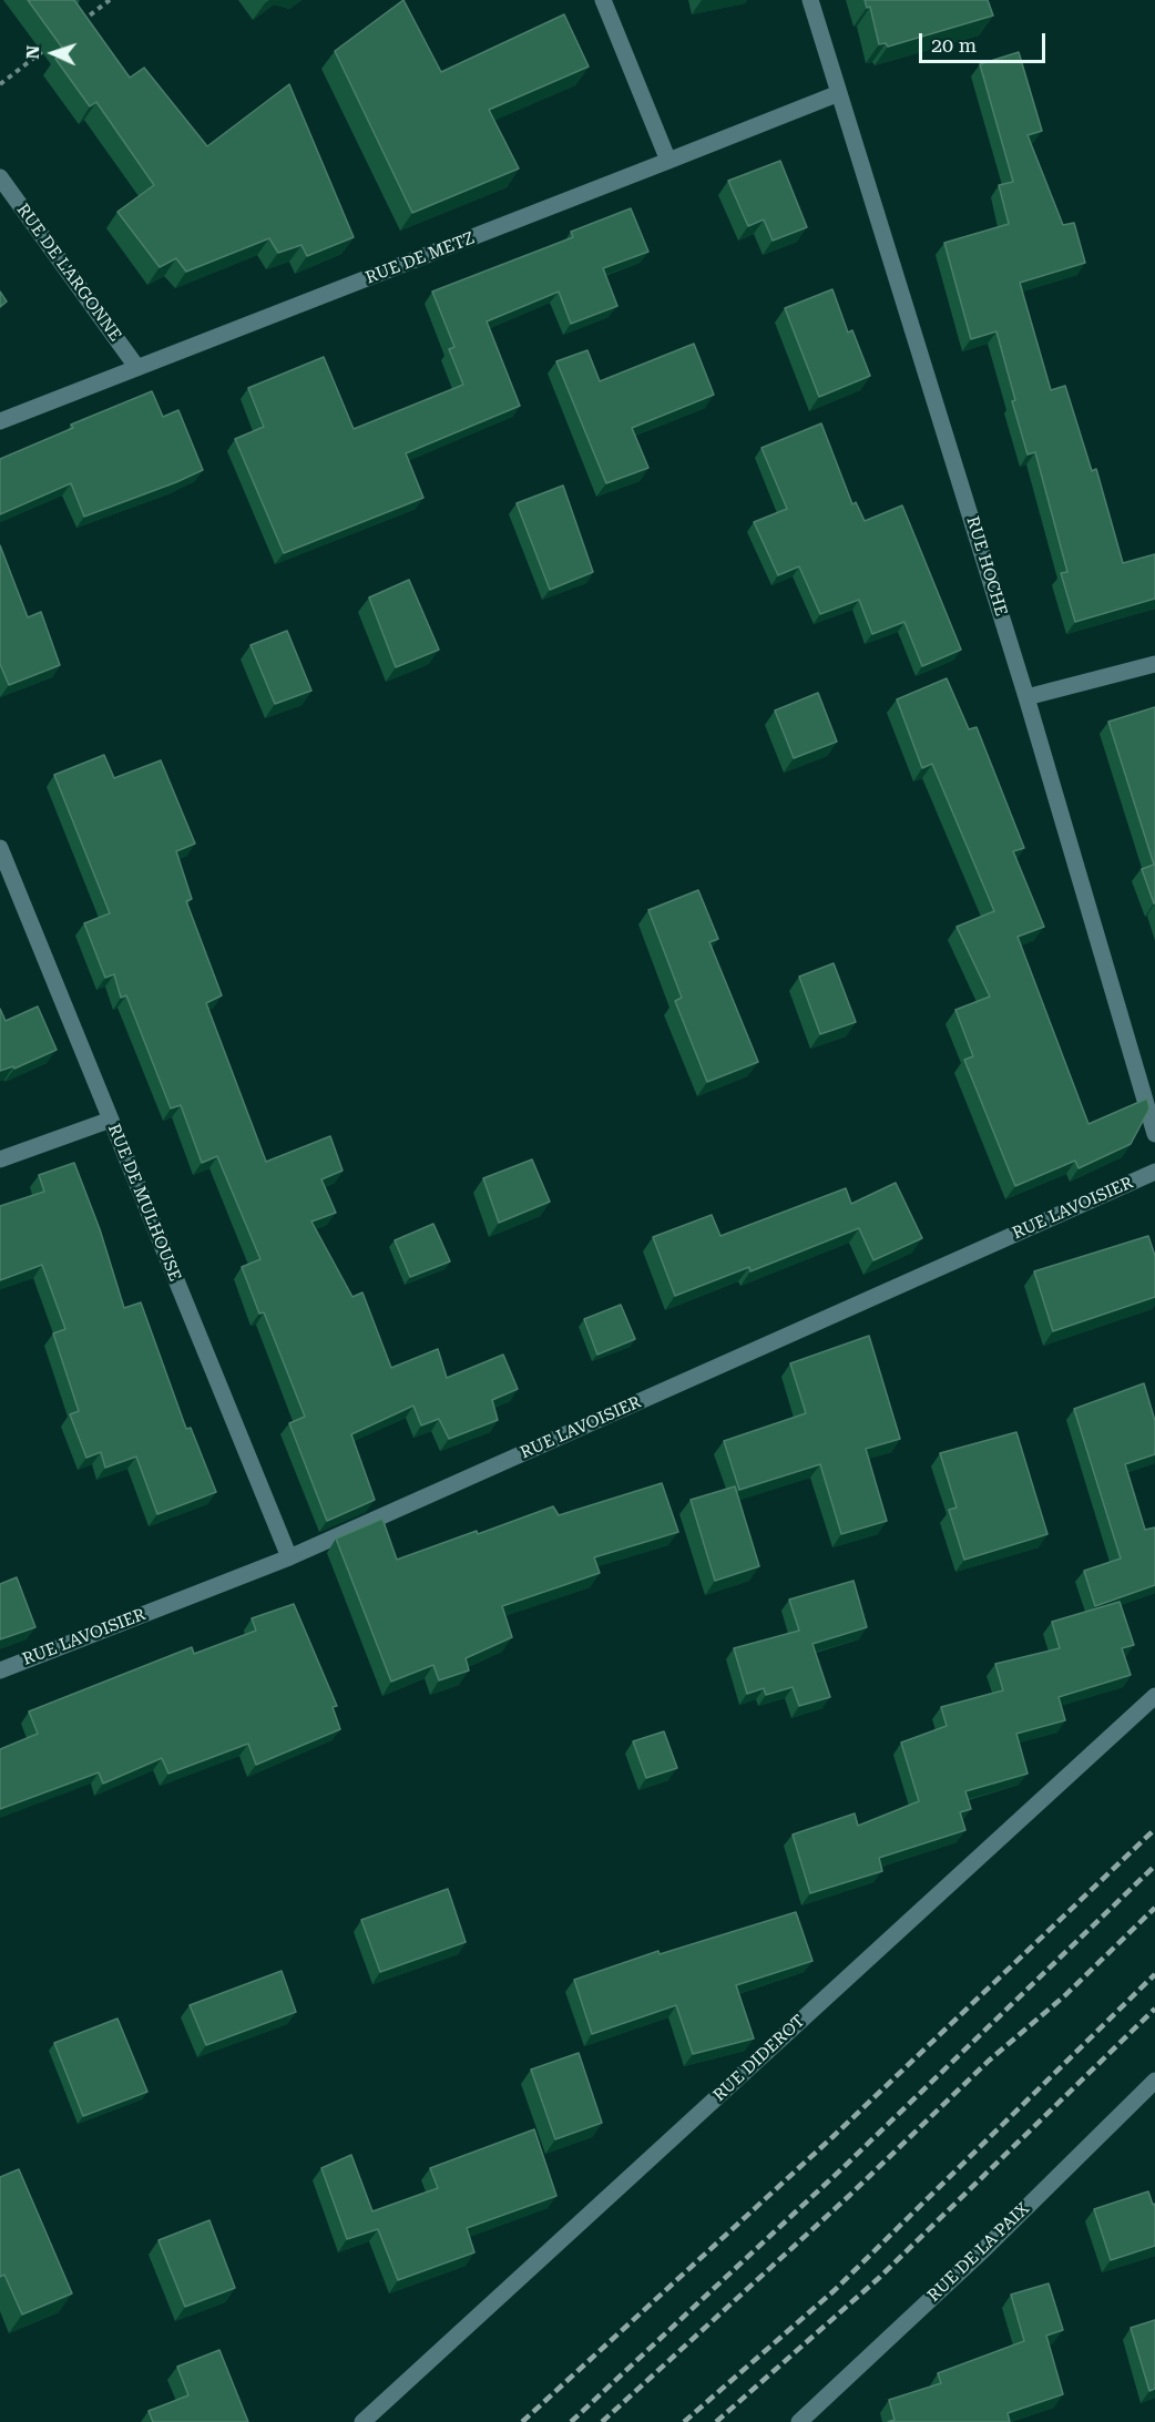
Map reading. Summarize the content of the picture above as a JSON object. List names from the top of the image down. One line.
{"streets":{"street":["RUE DE METZ","RUE DE L'ARGONNE","RUE HOCHE","RUE DE MULHOUSE","RUE LAVOISIER","RUE DIDEROT","RUE DE LA PAIX"]},"crossings":[["RUE DE METZ","RUE DE L'ARGONNE"],["RUE DE METZ","RUE HOCHE"],["RUE DE MULHOUSE","RUE LAVOISIER"]],"scale_bar":"20 m","north":"left"}
